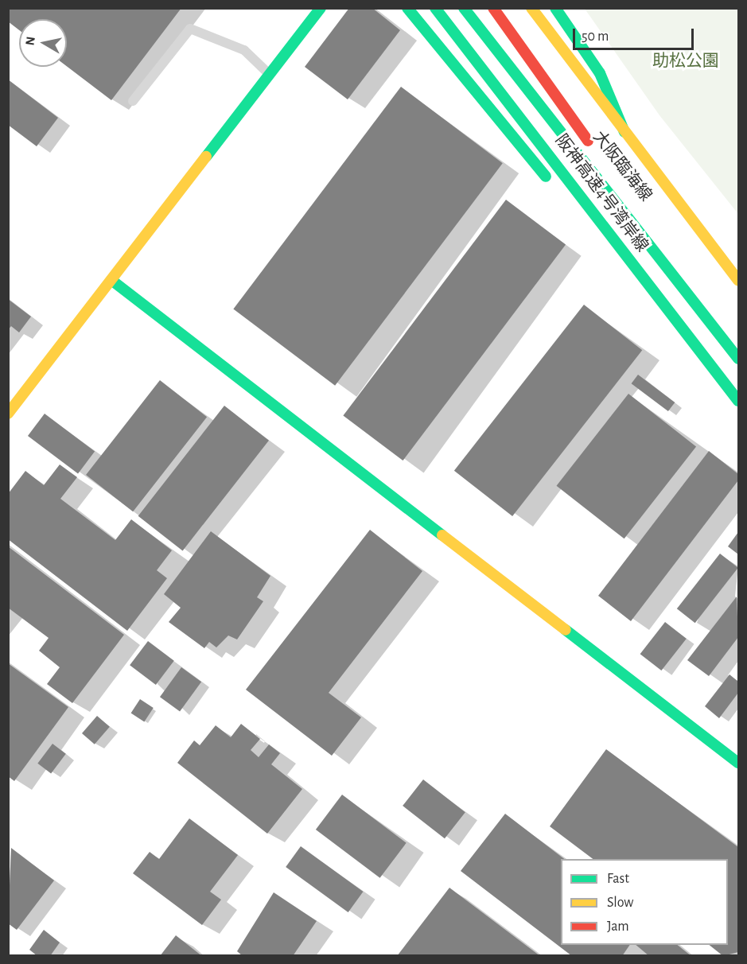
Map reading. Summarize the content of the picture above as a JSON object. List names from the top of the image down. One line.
{"streets":{"main road":["大阪臨海線","阪神高速4号湾岸線"]},"parks":["助松公園"],"legend":["Fast","Slow","Jam"],"scale_bar":"50 m","north":"left"}
